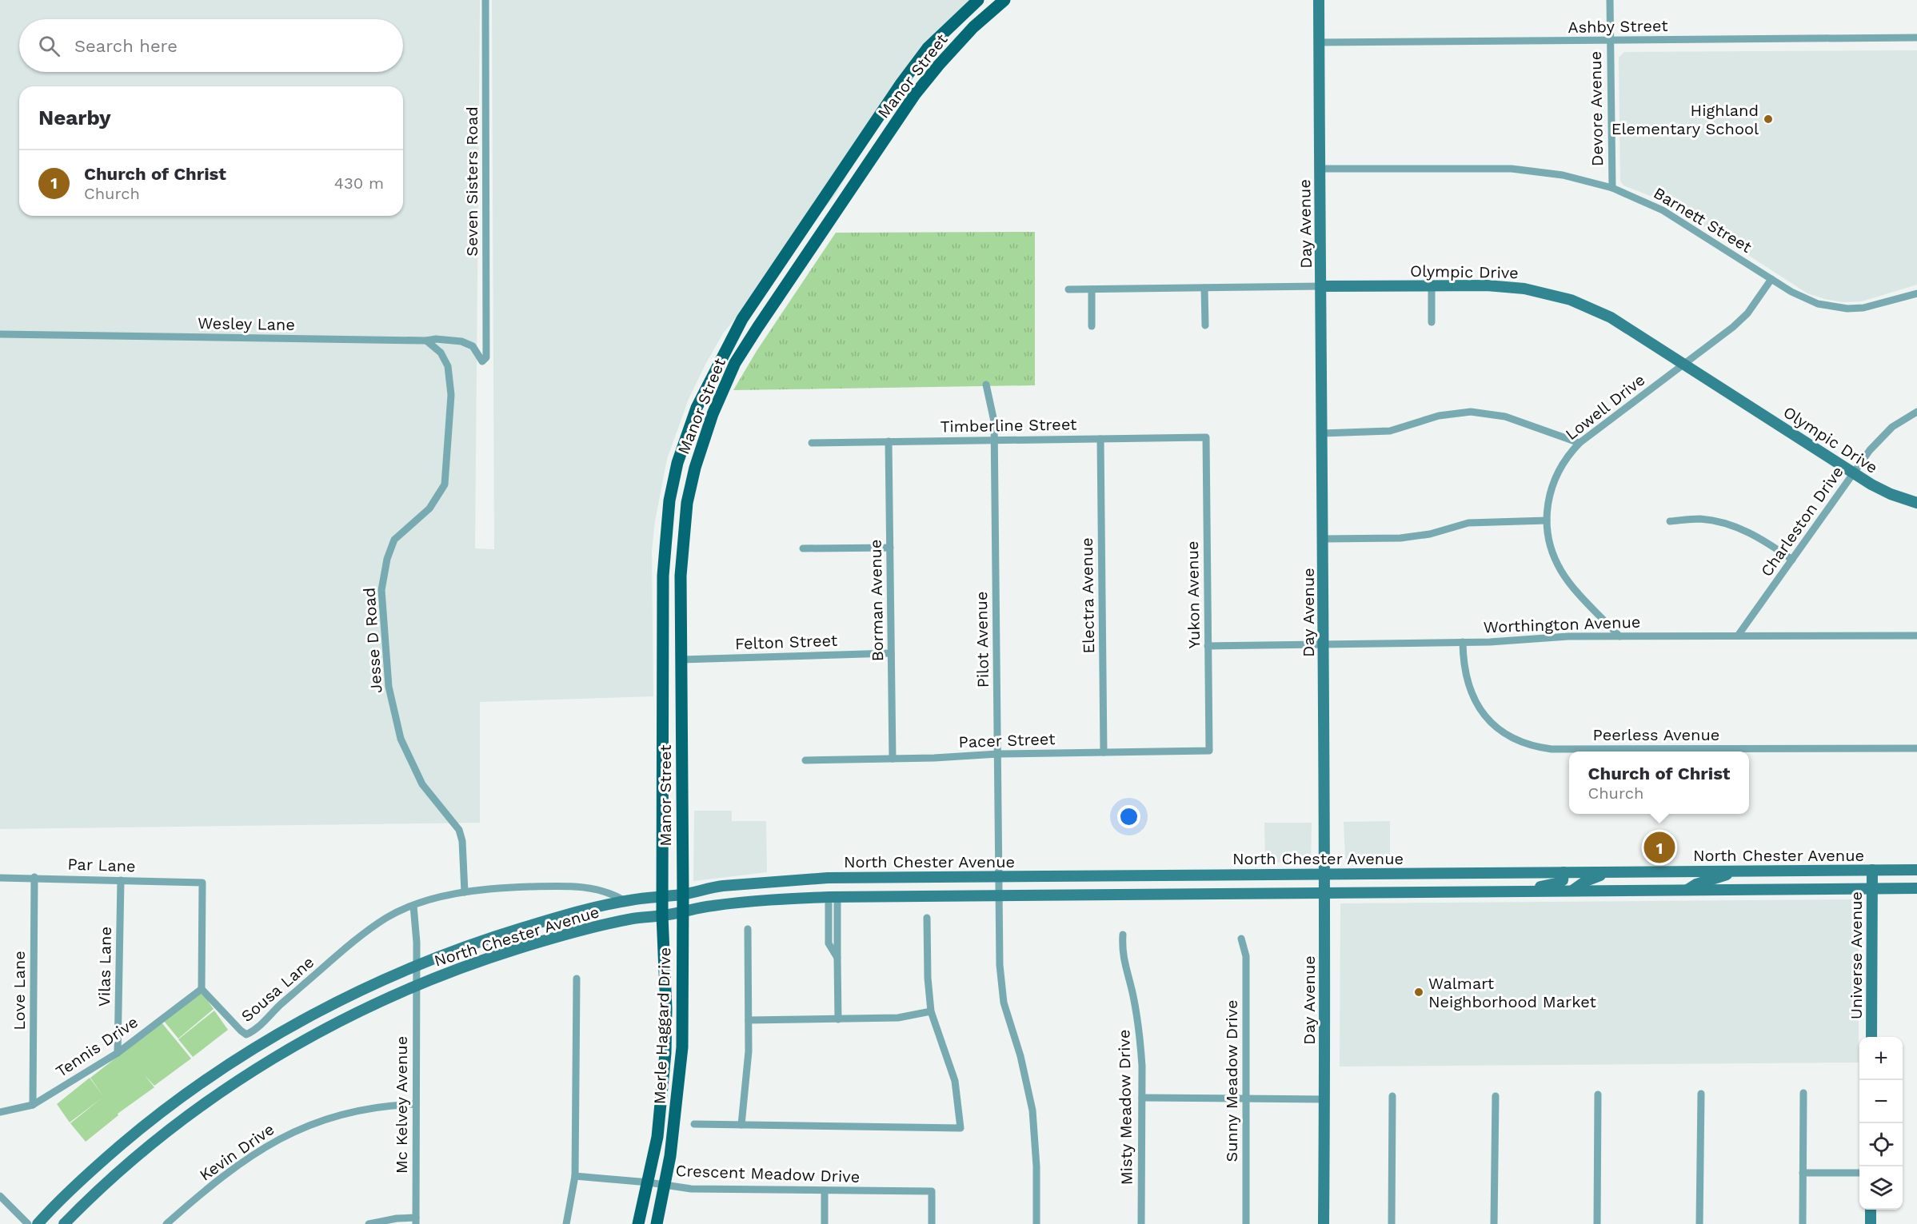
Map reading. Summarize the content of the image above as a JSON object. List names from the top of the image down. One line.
{"streets":{"main road":["Manor Street","Day Avenue","Olympic Drive","North Chester Avenue","Universe Avenue","Merle Haggard Drive"],"street":["Ashby Street","Devore Avenue","Seven Sisters Road","Barnett Street","Wesley Lane","Lowell Drive","Timberline Street","Charleston Drive","Yukon Avenue","Electra Avenue","Borman Avenue","Worthington Avenue","Pilot Avenue","Jesse D Road","Felton Street","Peerless Avenue","Pacer Street","Par Lane","Vilas Lane","Sousa Lane","Love Lane","Tennis Drive","Sunny Meadow Drive","Mc Kelvey Avenue","Misty Meadow Drive","Kevin Drive","Crescent Meadow Drive"]},"crossings":[["Ashby Street","Devore Avenue"],["Ashby Street","Day Avenue"],["Manor Street","Felton Street"],["Manor Street","North Chester Avenue"],["Manor Street","Merle Haggard Drive"],["Devore Avenue","Barnett Street"],["Seven Sisters Road","Wesley Lane"],["Barnett Street","Day Avenue"],["Barnett Street","Lowell Drive"],["Day Avenue","Olympic Drive"],["Day Avenue","Worthington Avenue"],["Day Avenue","North Chester Avenue"],["Olympic Drive","Lowell Drive"],["Olympic Drive","Charleston Drive"],["Wesley Lane","Jesse D Road"],["Lowell Drive","Worthington Avenue"],["Timberline Street","Yukon Avenue"],["Timberline Street","Electra Avenue"],["Timberline Street","Borman Avenue"],["Timberline Street","Pilot Avenue"],["Charleston Drive","Worthington Avenue"],["Yukon Avenue","Worthington Avenue"],["Yukon Avenue","Pacer Street"],["Electra Avenue","Pacer Street"],["Borman Avenue","Felton Street"],["Borman Avenue","Pacer Street"],["Worthington Avenue","Peerless Avenue"],["Pilot Avenue","Pacer Street"],["Pilot Avenue","North Chester Avenue"],["North Chester Avenue","Universe Avenue"],["North Chester Avenue","Merle Haggard Drive"],["North Chester Avenue","Mc Kelvey Avenue"],["Par Lane","Vilas Lane"],["Par Lane","Sousa Lane"],["Par Lane","Love Lane"],["Par Lane","Tennis Drive"],["Vilas Lane","Tennis Drive"],["Sousa Lane","Tennis Drive"],["Love Lane","Tennis Drive"],["Merle Haggard Drive","Crescent Meadow Drive"],["Mc Kelvey Avenue","Kevin Drive"]],"places":["Highland Elementary School","Walmart Neighborhood Market"],"page":{"search":"Search here","heading":"Nearby","list":[{"mark":"1","name":"Church of Christ","note":"Church","value":"430 m"}],"popup":["Church of Christ","Church"],"pins":"1","map_buttons":["+","−"]}}
